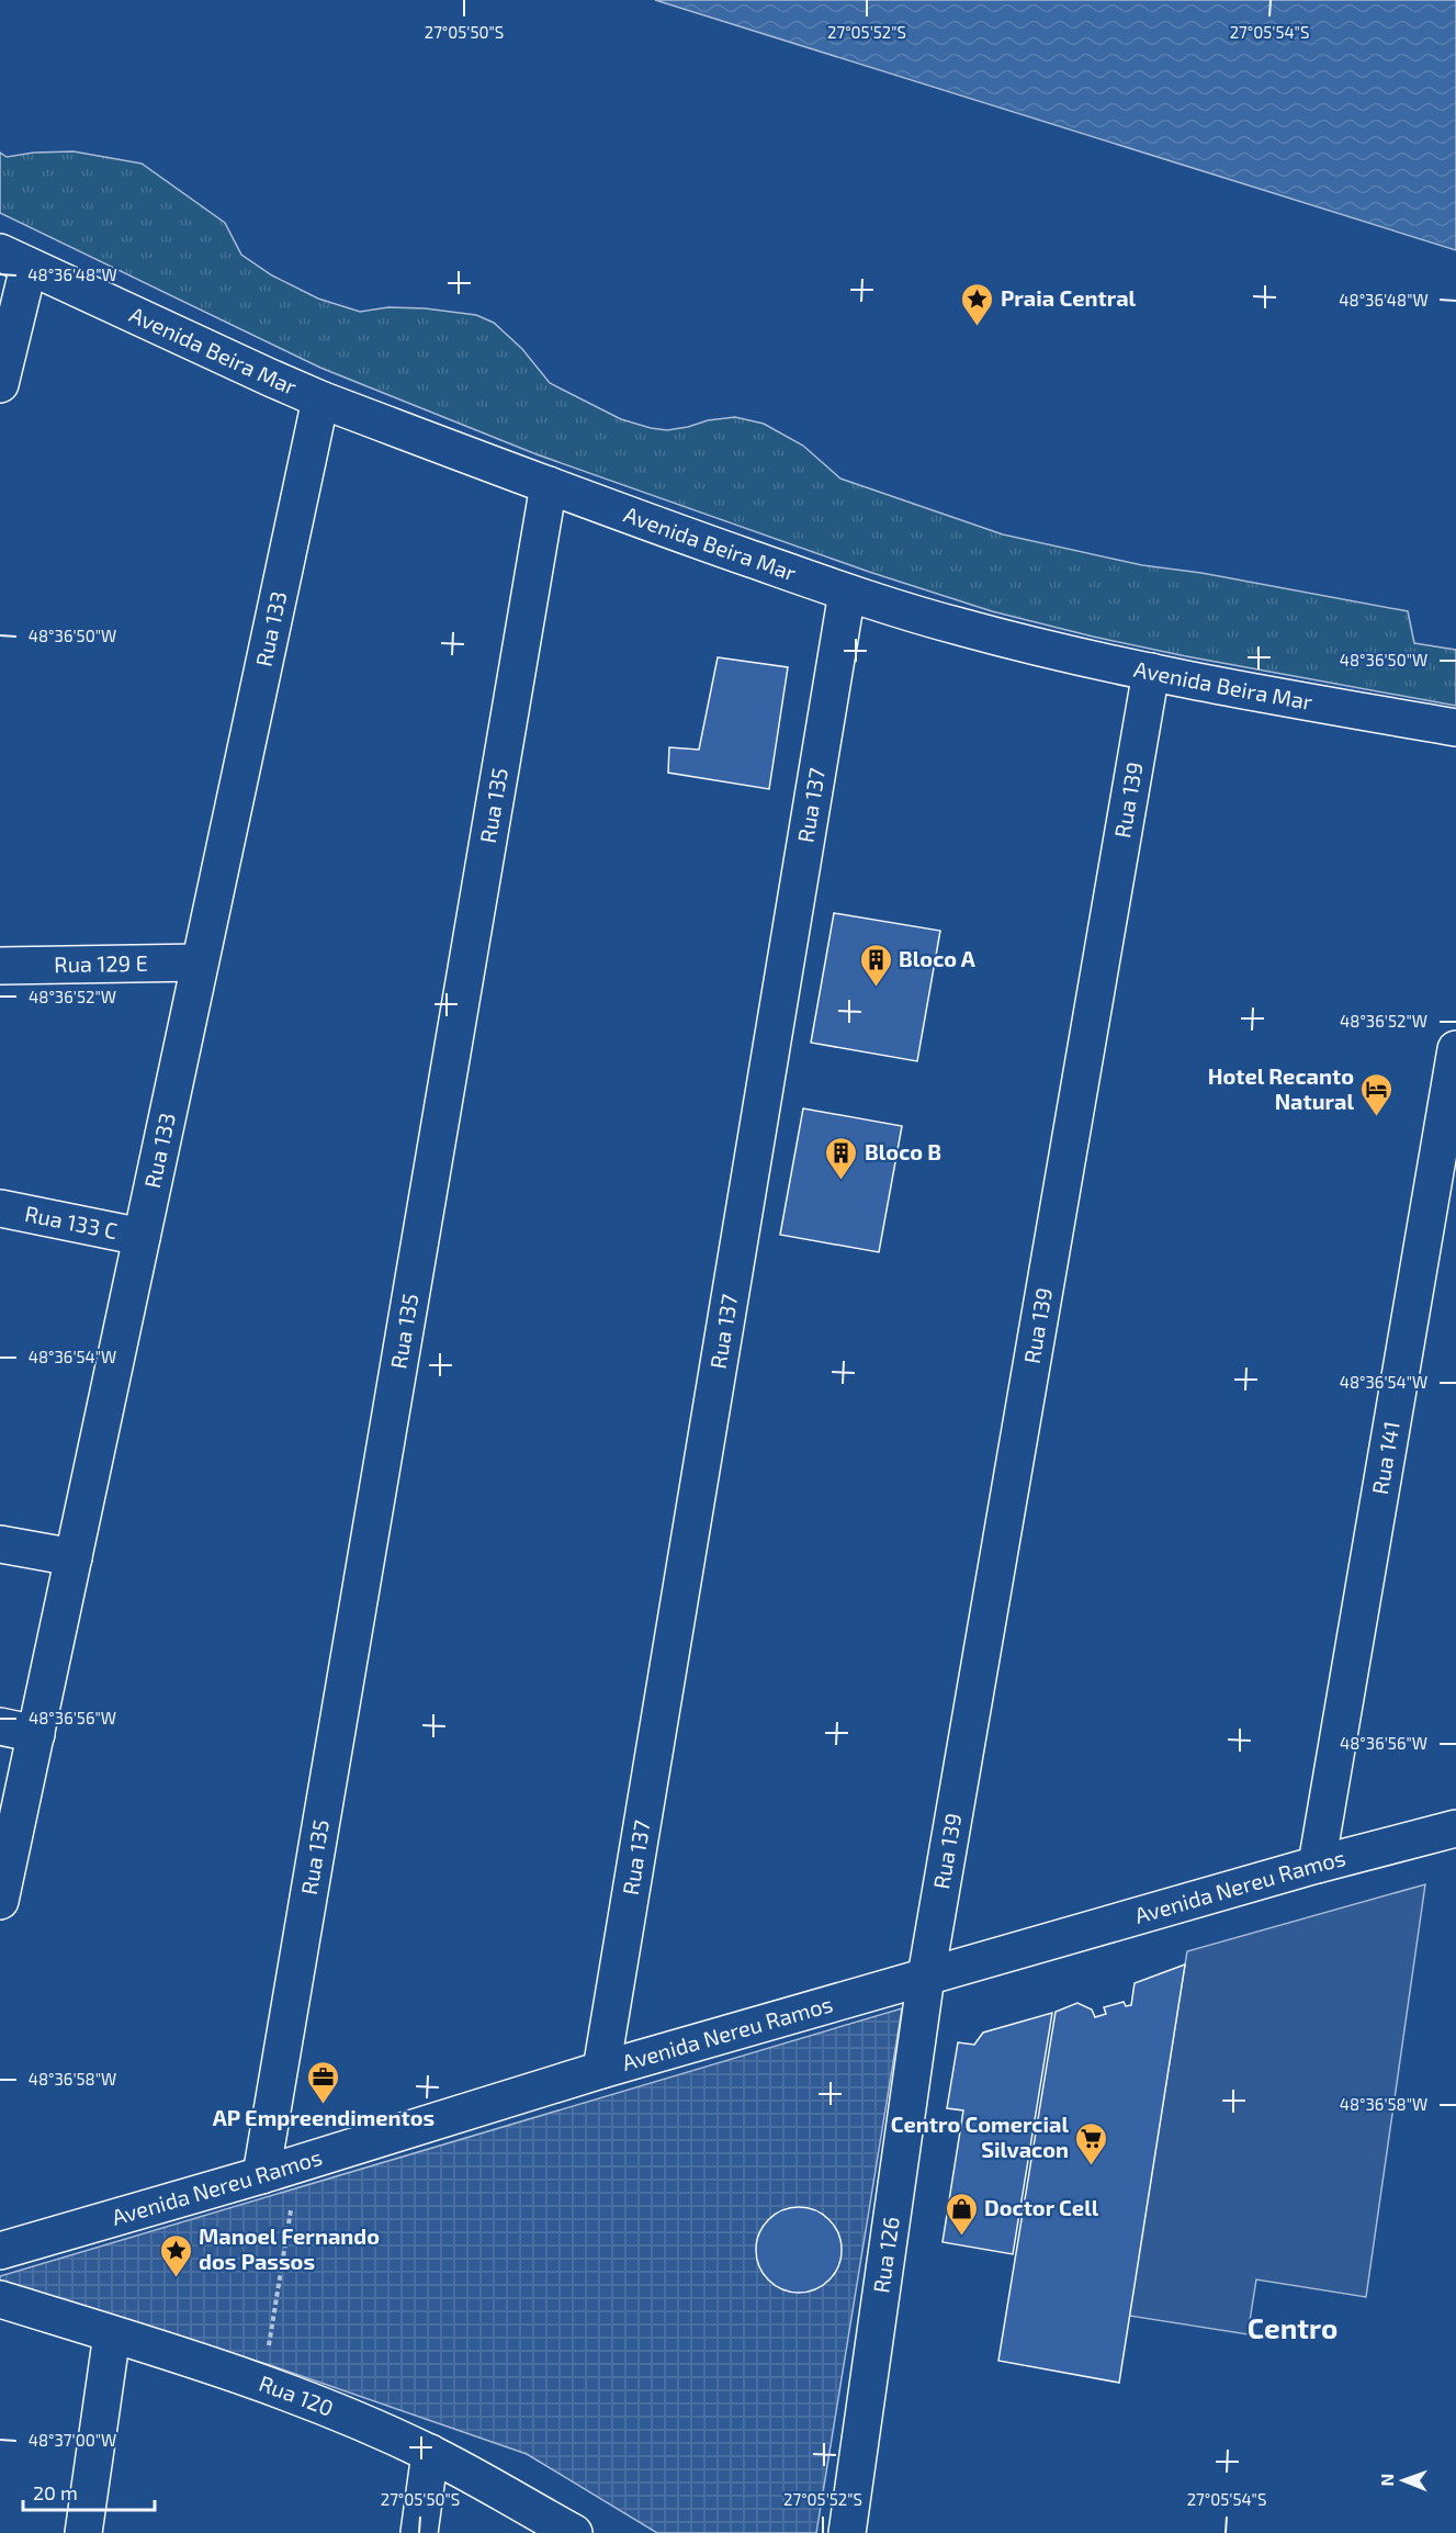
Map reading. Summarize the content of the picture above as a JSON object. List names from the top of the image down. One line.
{"streets":{"street":["Avenida Beira Mar","Rua 133","Rua 139","Rua 135","Rua 137","Rua 129 E","Rua 133 C","Rua 141","Avenida Nereu Ramos","Rua 126","Rua 120"]},"crossings":[["Avenida Beira Mar","Rua 133"],["Avenida Beira Mar","Rua 139"],["Avenida Beira Mar","Rua 135"],["Avenida Beira Mar","Rua 137"],["Rua 133","Rua 129 E"],["Rua 133","Rua 133 C"],["Rua 139","Avenida Nereu Ramos"],["Rua 139","Rua 126"],["Rua 135","Avenida Nereu Ramos"],["Rua 137","Avenida Nereu Ramos"],["Rua 141","Avenida Nereu Ramos"],["Avenida Nereu Ramos","Rua 126"]],"districts":["Centro"],"places":{"place":["Praia Central","Manoel Fernando dos Passos"],"building":["Bloco A","Bloco B"],"hotel":["Hotel Recanto Natural"],"office":["AP Empreendimentos"],"supermarket":["Centro Comercial Silvacon"],"shop":["Doctor Cell"]},"scale_bar":"20 m","north":"left","coordinates":["27°05'50\"S","27°05'52\"S","27°05'54\"S","48°36'48\"W","48°36'50\"W","48°36'52\"W","48°36'54\"W","48°36'56\"W","48°36'58\"W","48°37'00\"W"]}
